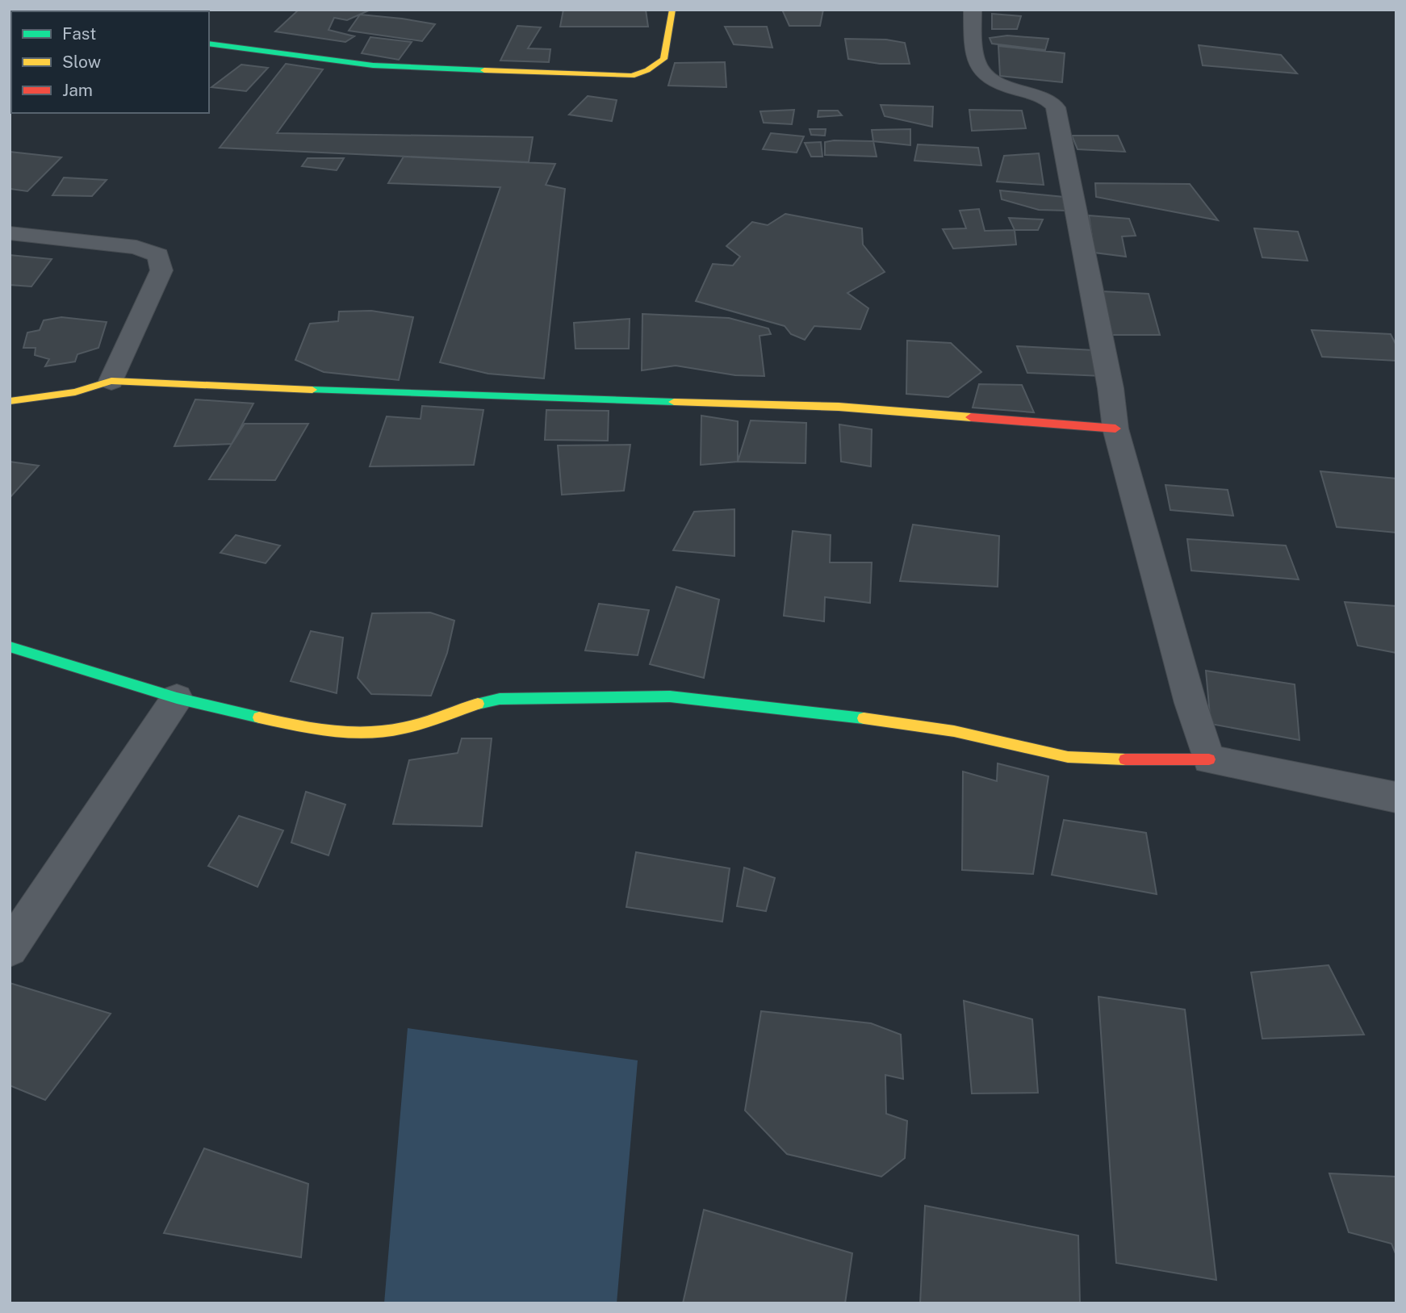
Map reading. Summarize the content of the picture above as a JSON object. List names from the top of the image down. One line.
{"legend":["Fast","Slow","Jam"]}
